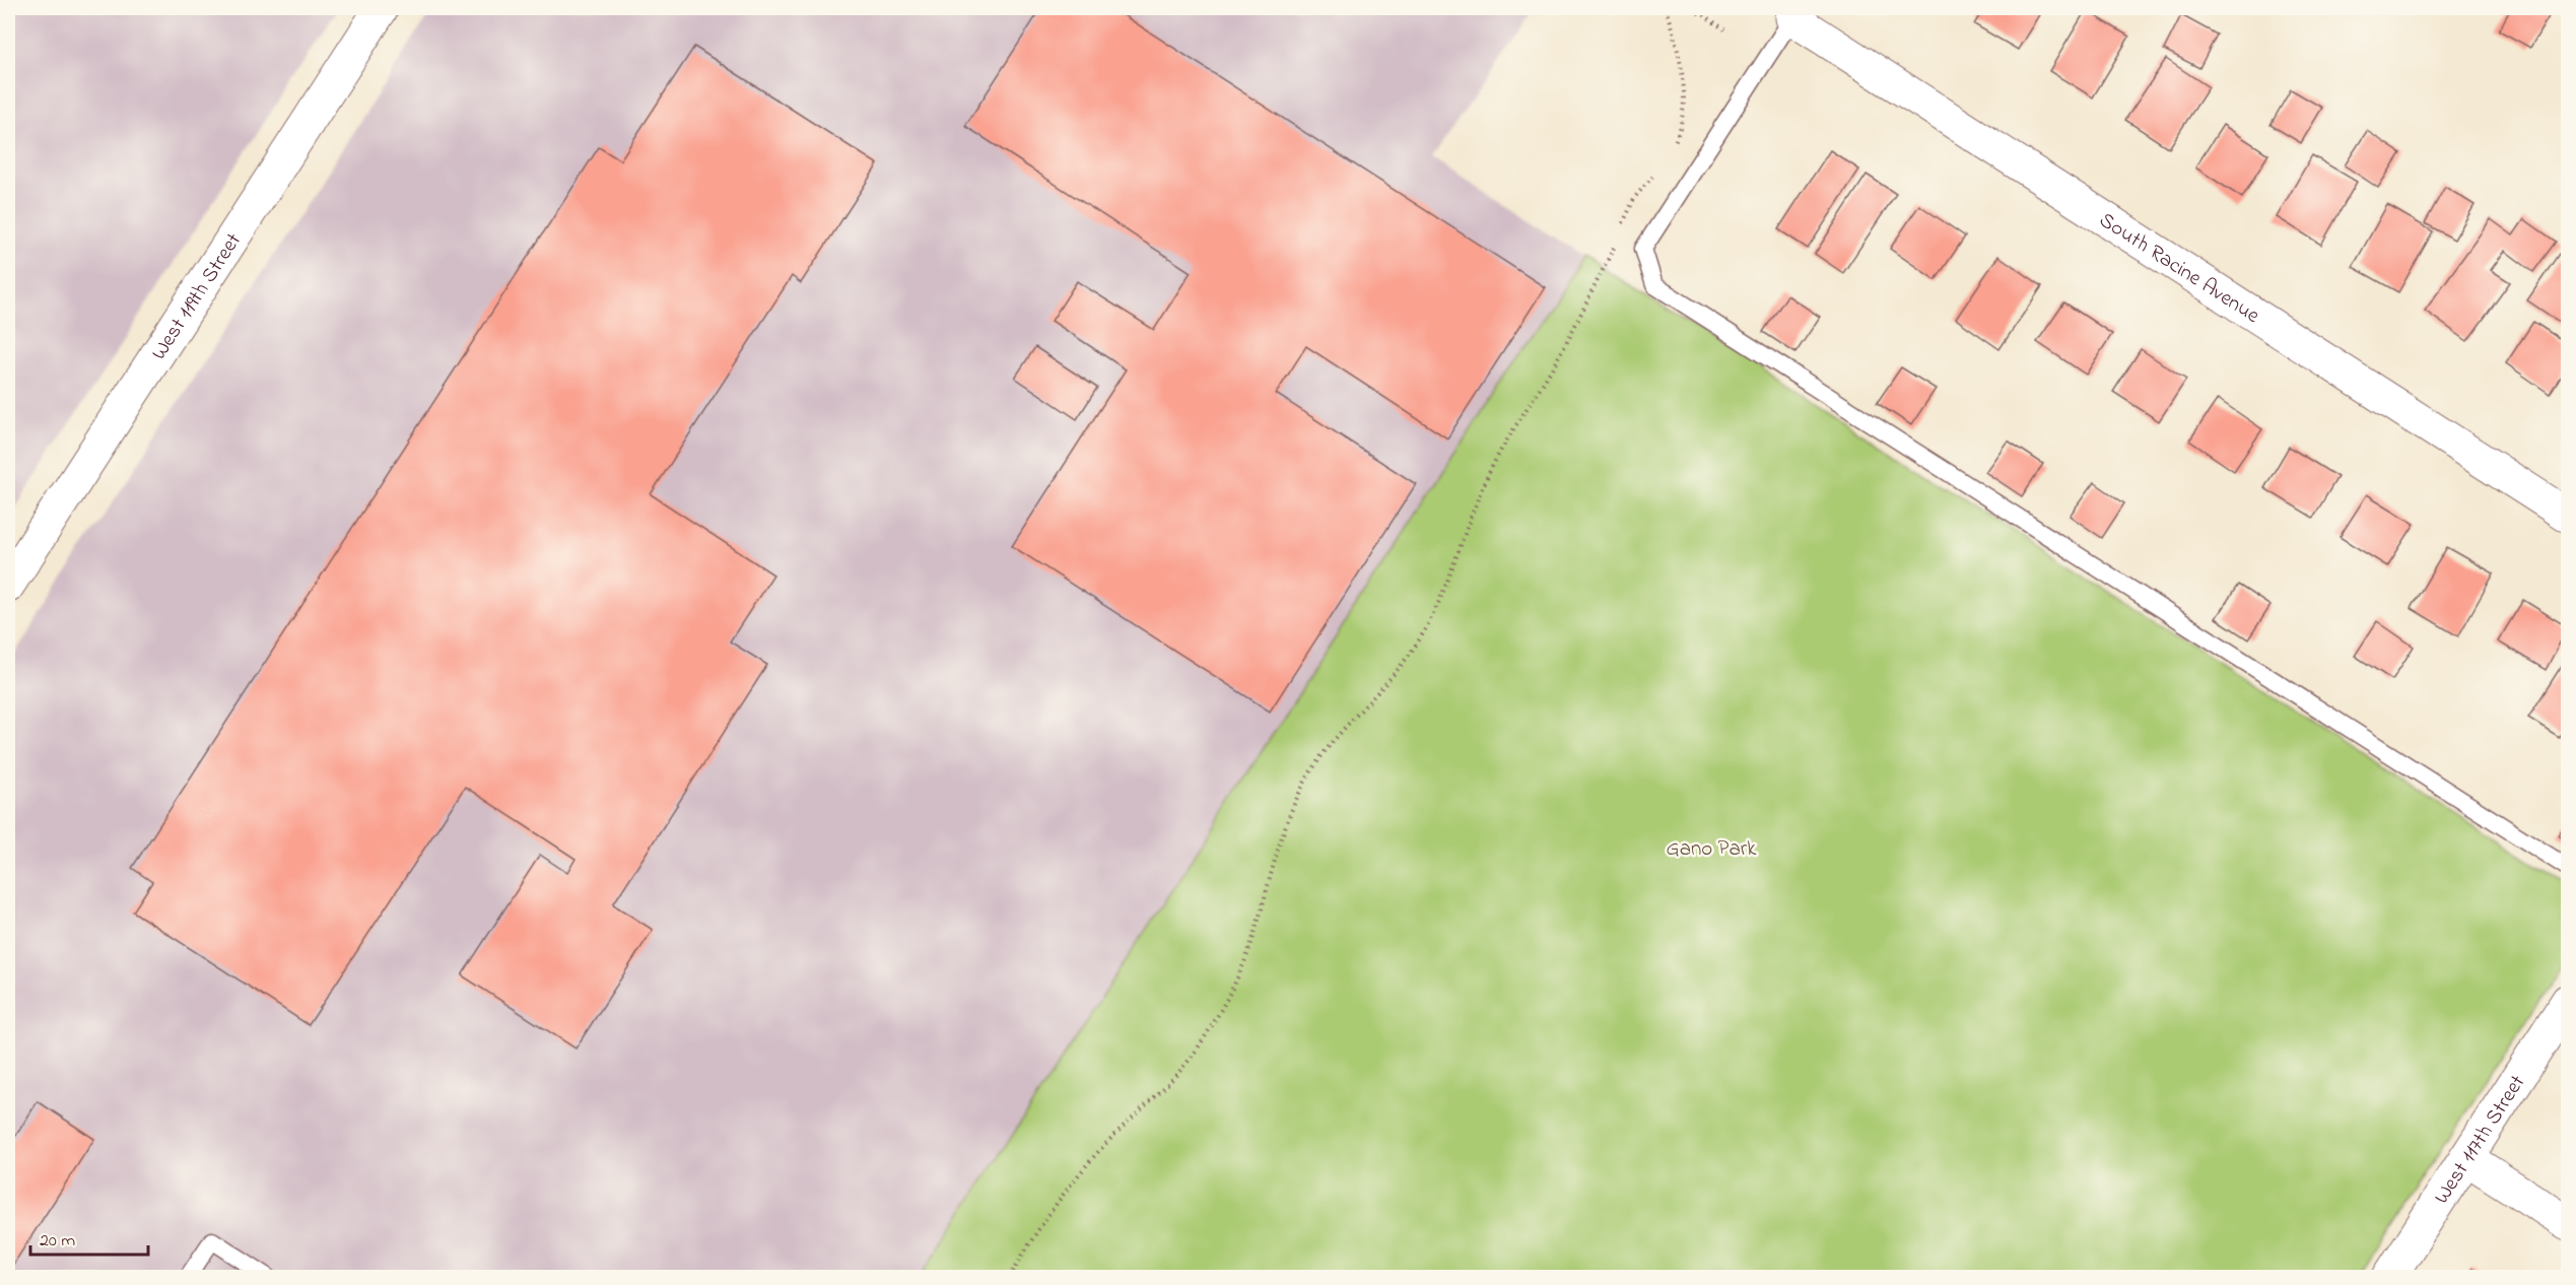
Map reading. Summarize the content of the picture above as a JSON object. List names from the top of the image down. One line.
{"streets":{"street":["South Racine Avenue","West 119th Street","West 117th Street"]},"parks":["Gano Park"],"scale_bar":"20 m"}
